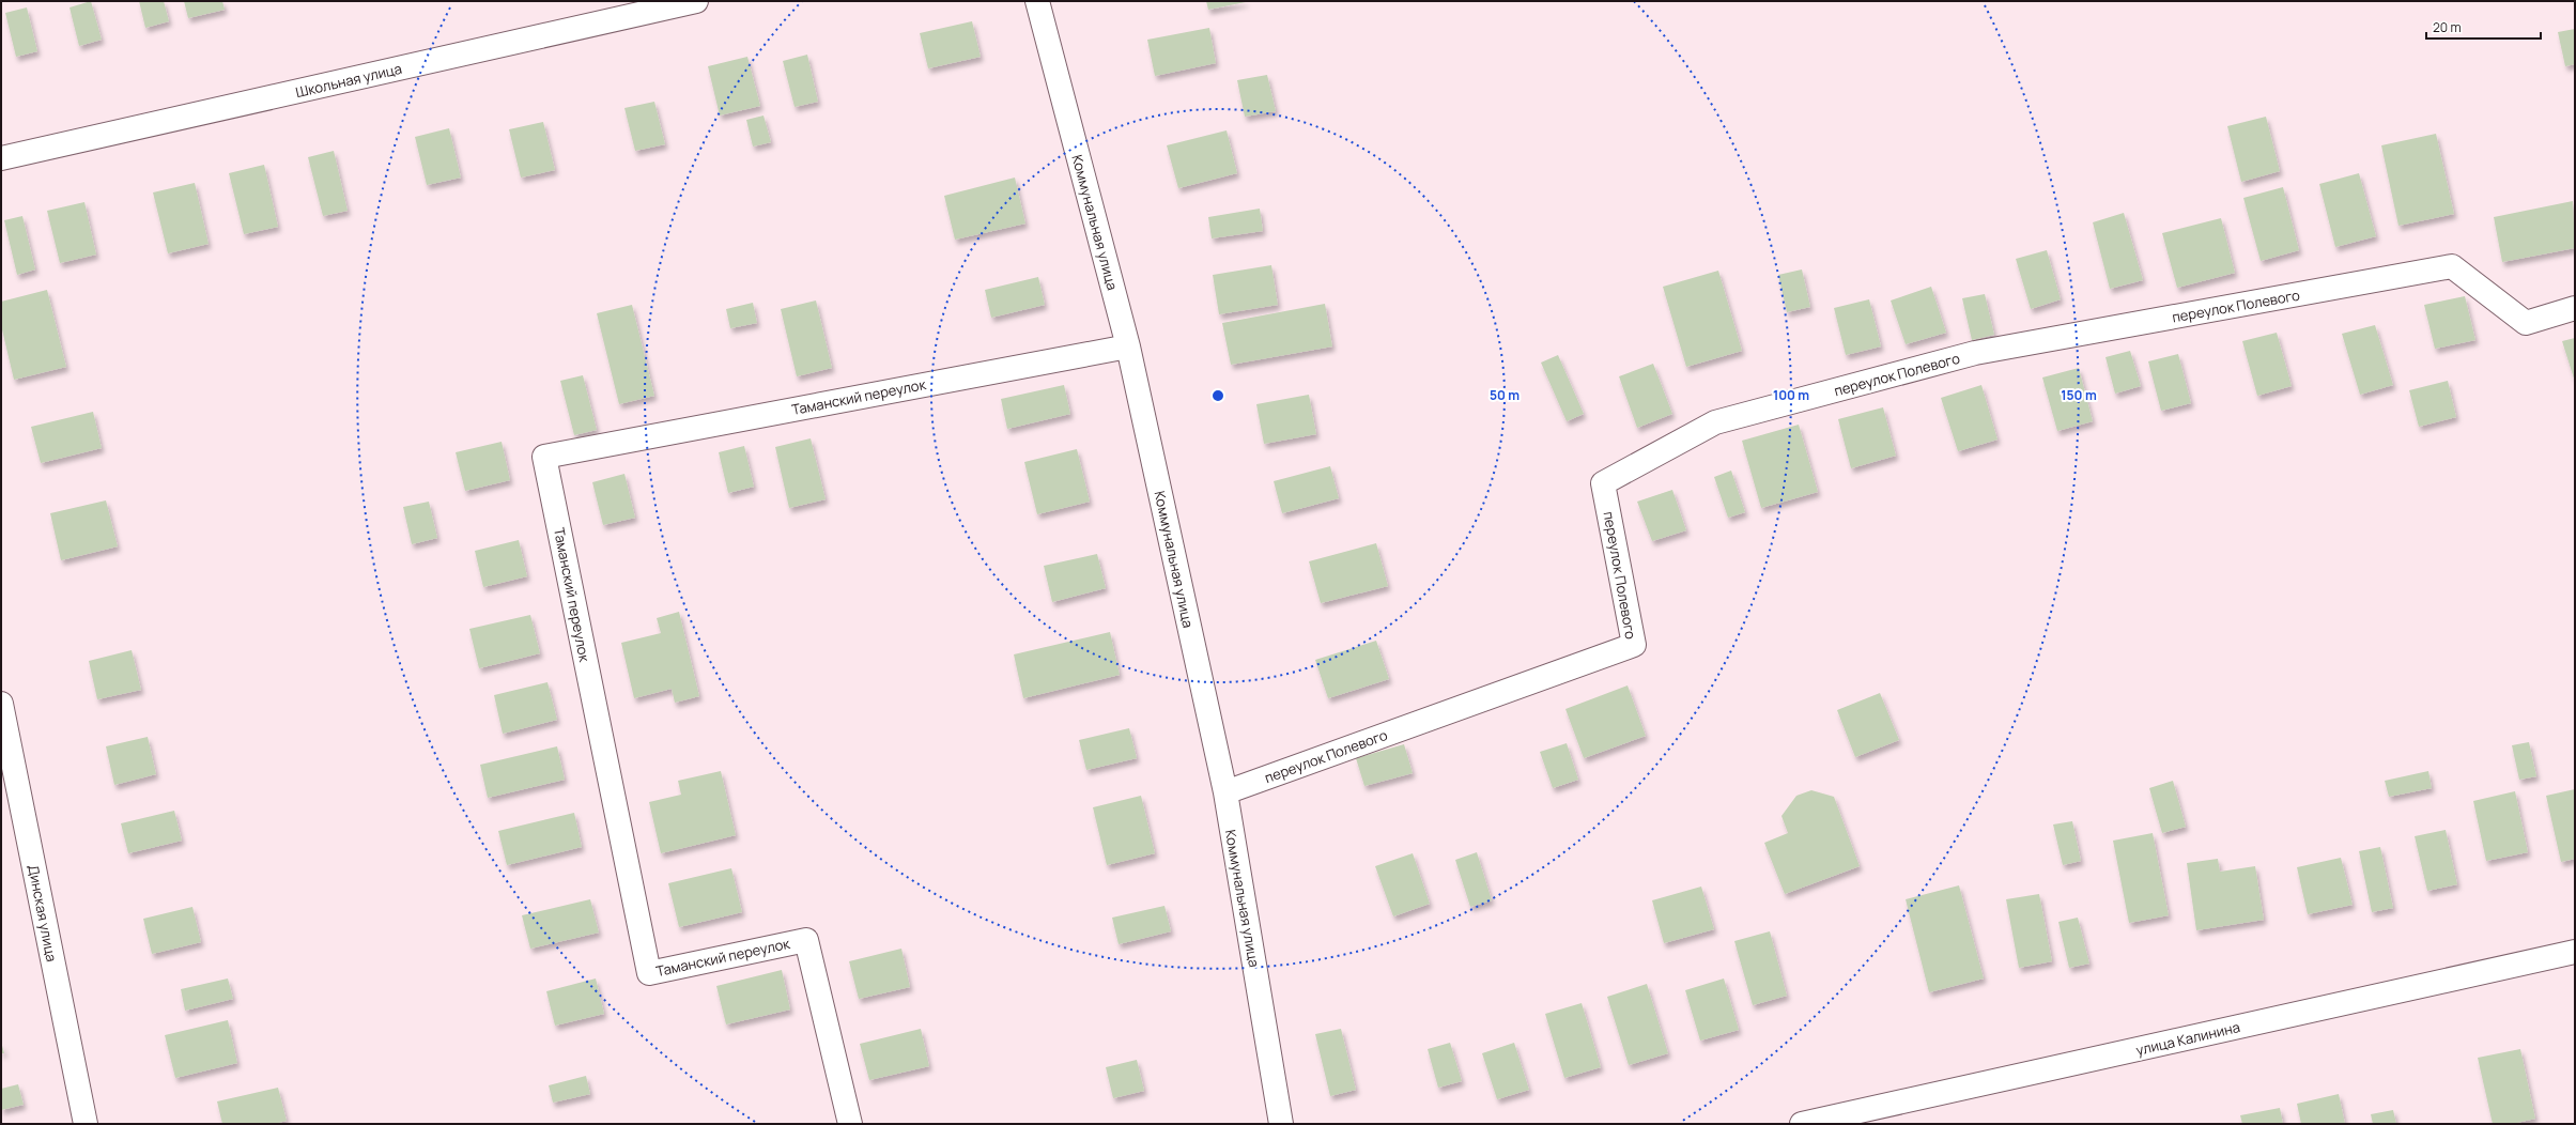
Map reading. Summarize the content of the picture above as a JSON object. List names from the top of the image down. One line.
{"streets":{"street":["Школьная улица","Коммунальная улица","переулок Полевого","Таманский переулок","Динская улица","улица Калинина"]},"crossings":[["Коммунальная улица","переулок Полевого"],["Коммунальная улица","Таманский переулок"]],"scale_bar":"20 m","rings":["50 m","100 m","150 m"]}
